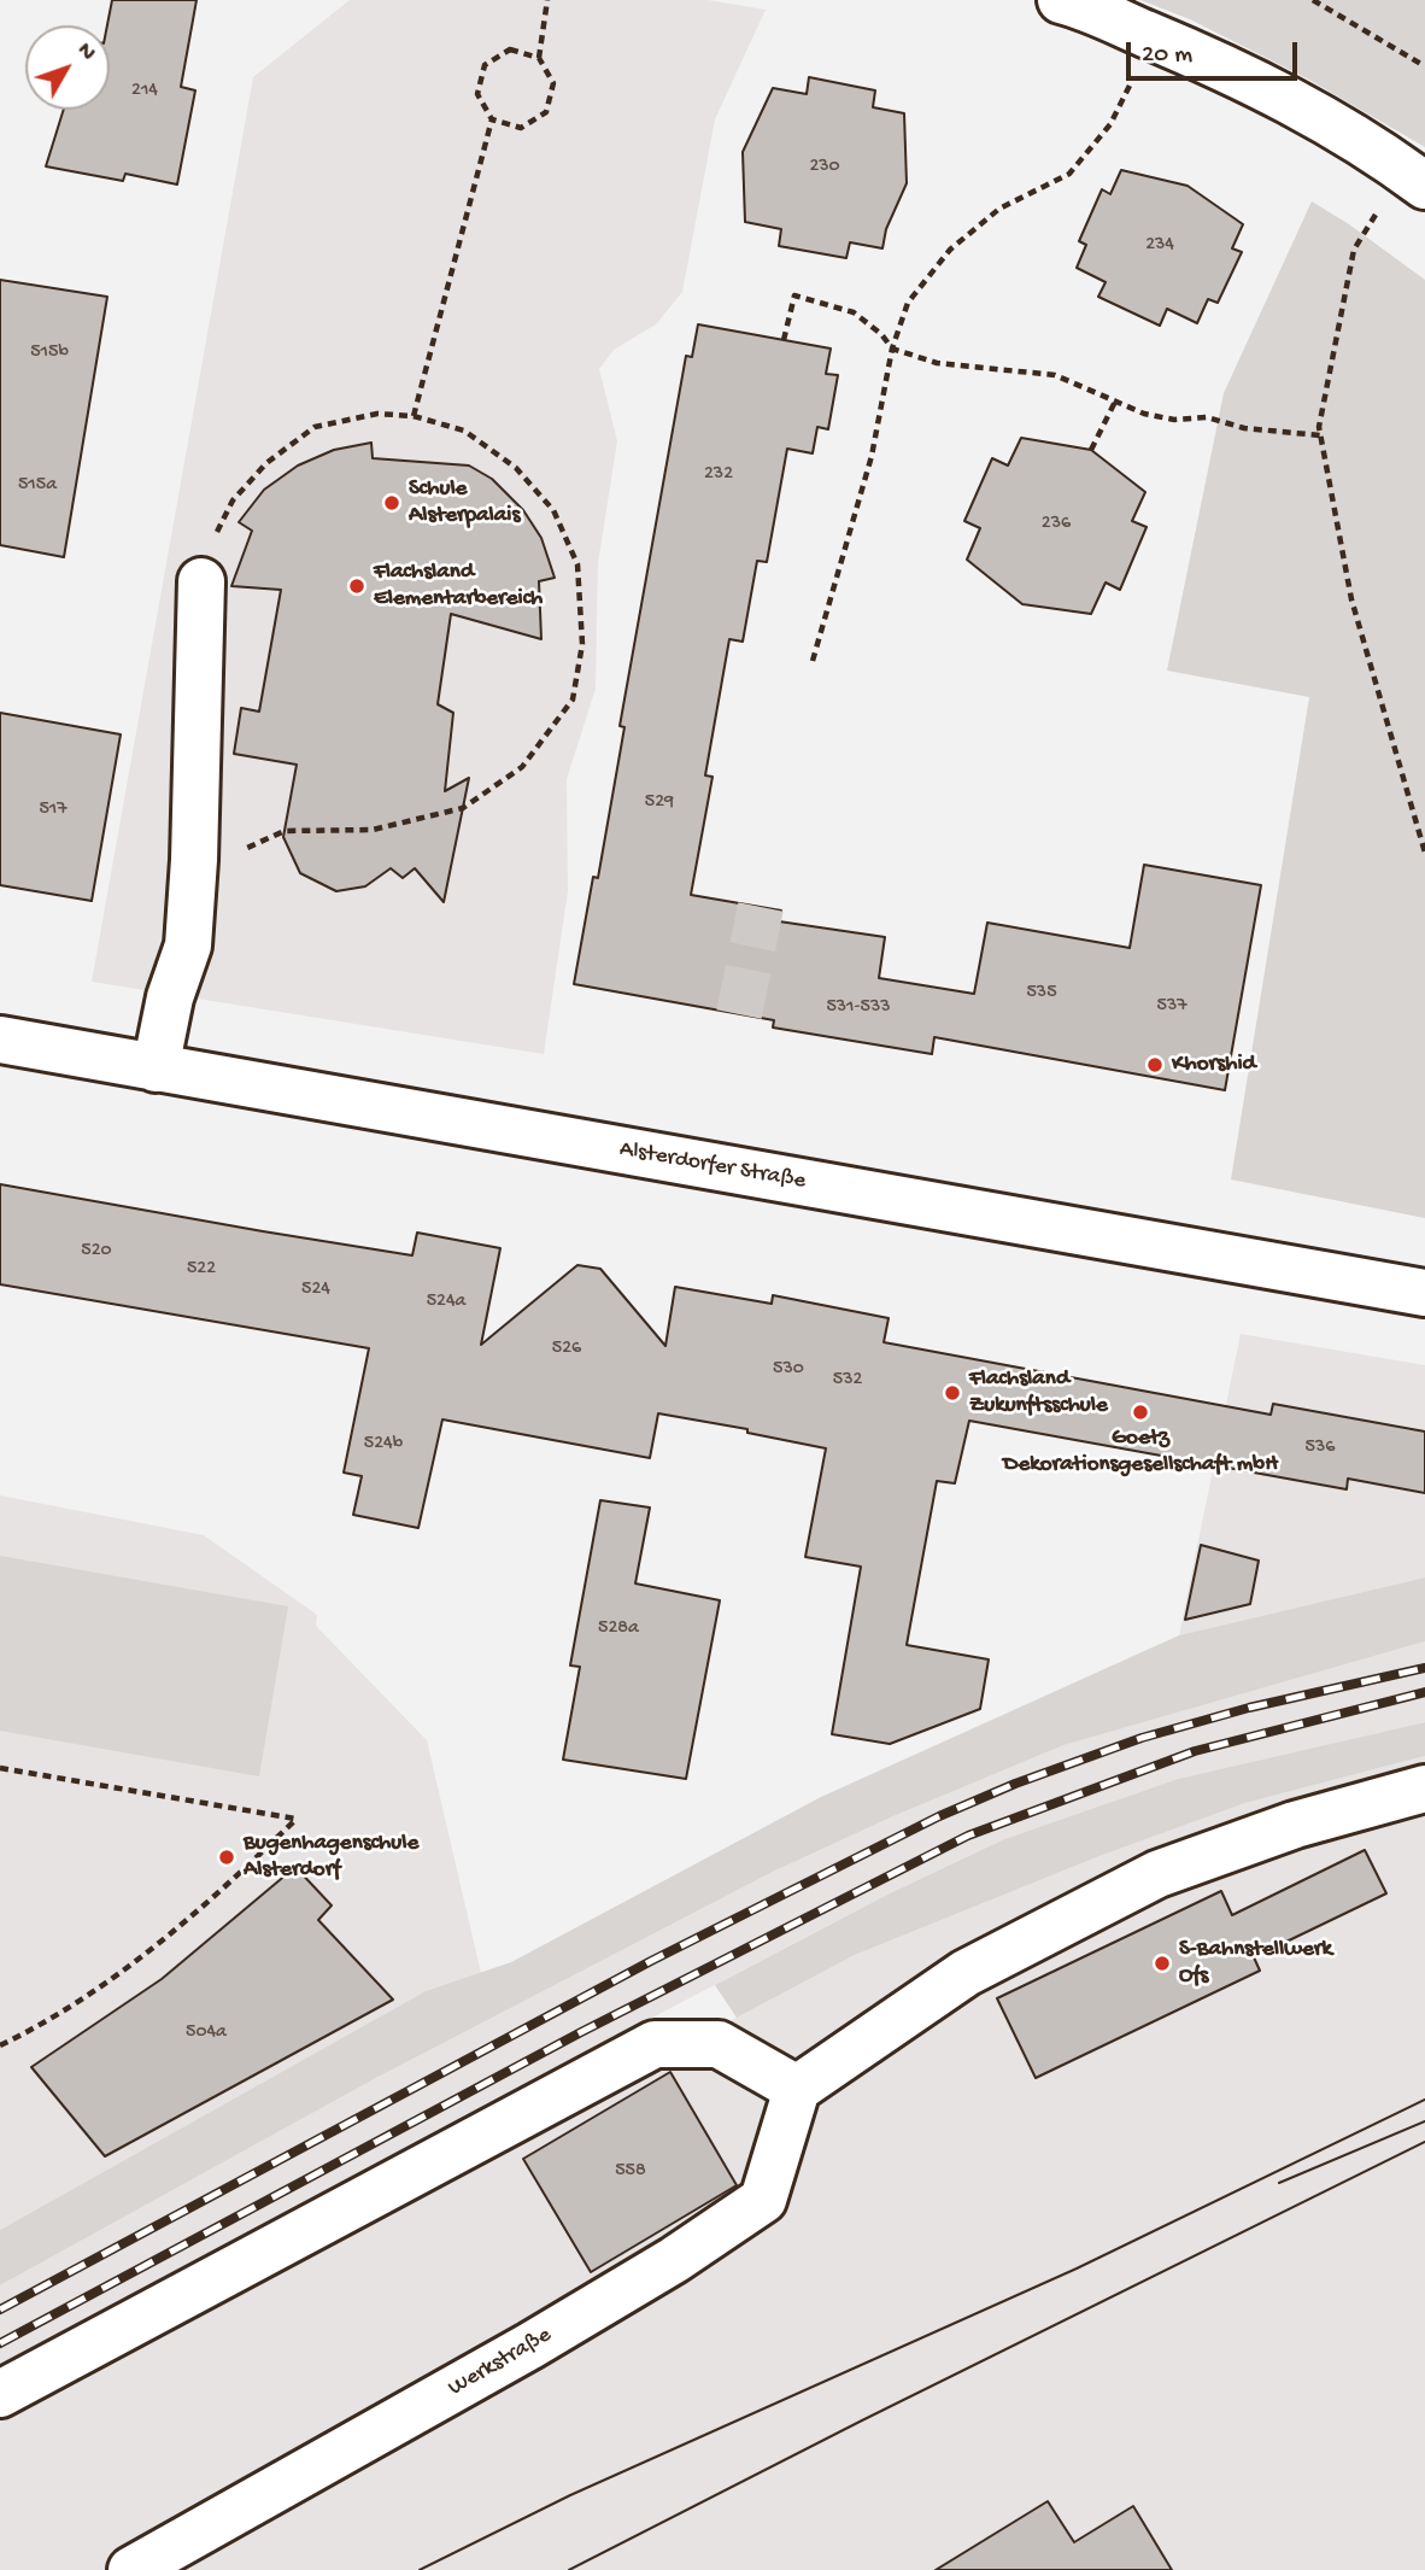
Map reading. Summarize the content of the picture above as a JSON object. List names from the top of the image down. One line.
{"streets":{"street":["Alsterdorfer Straße","Werkstraße"]},"places":["Schule Alsterpalais","Flachsland Elementarbereich","Khorshid","Flachsland Zukunftsschule","Goetz Dekorationsgesellschaft mbH","Bugenhagenschule Alsterdorf","S-Bahnstellwerk Ofs"],"house_numbers":["214","230","234","515b","232","515a","236","529","517","535","537","531-533","520","522","524","524a","526","530","532","524b","536","528a","504a","558"],"scale_bar":"20 m","north":"top right"}
